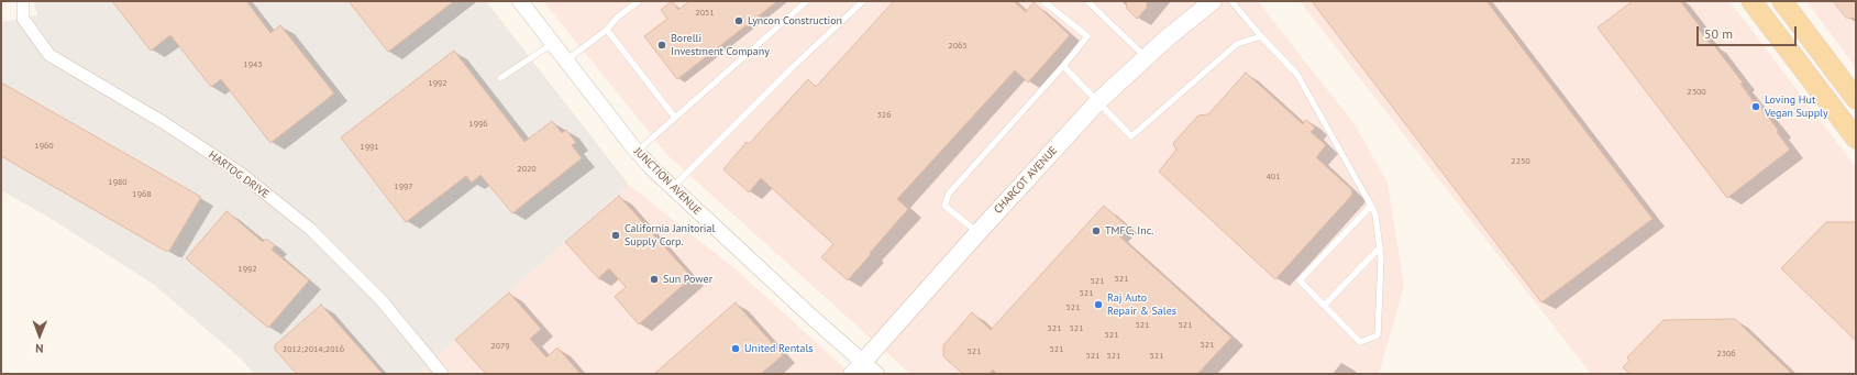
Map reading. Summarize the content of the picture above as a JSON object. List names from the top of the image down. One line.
{"streets":{"main road":["CHARCOT AVENUE"],"street":["HARTOG DRIVE","JUNCTION AVENUE"]},"crossings":[["CHARCOT AVENUE","JUNCTION AVENUE"]],"places":["Lyncon Construction","Borelli Investment Company","Loving Hut Vegan Supply","TMFC, Inc.","California Janitorial Supply Corp.","Sun Power","Raj Auto Repair & Sales","United Rentals"],"house_numbers":["2051","2065","1943","1992","2300","326","1996","1960","1991","2250","2020","401","1980","1997","1968","1992","521","521","521","521","521","521","521","521","521","521","2079","2012;2014;2016","521","521","2306","521","521","521"],"scale_bar":"50 m","north":"bottom"}
